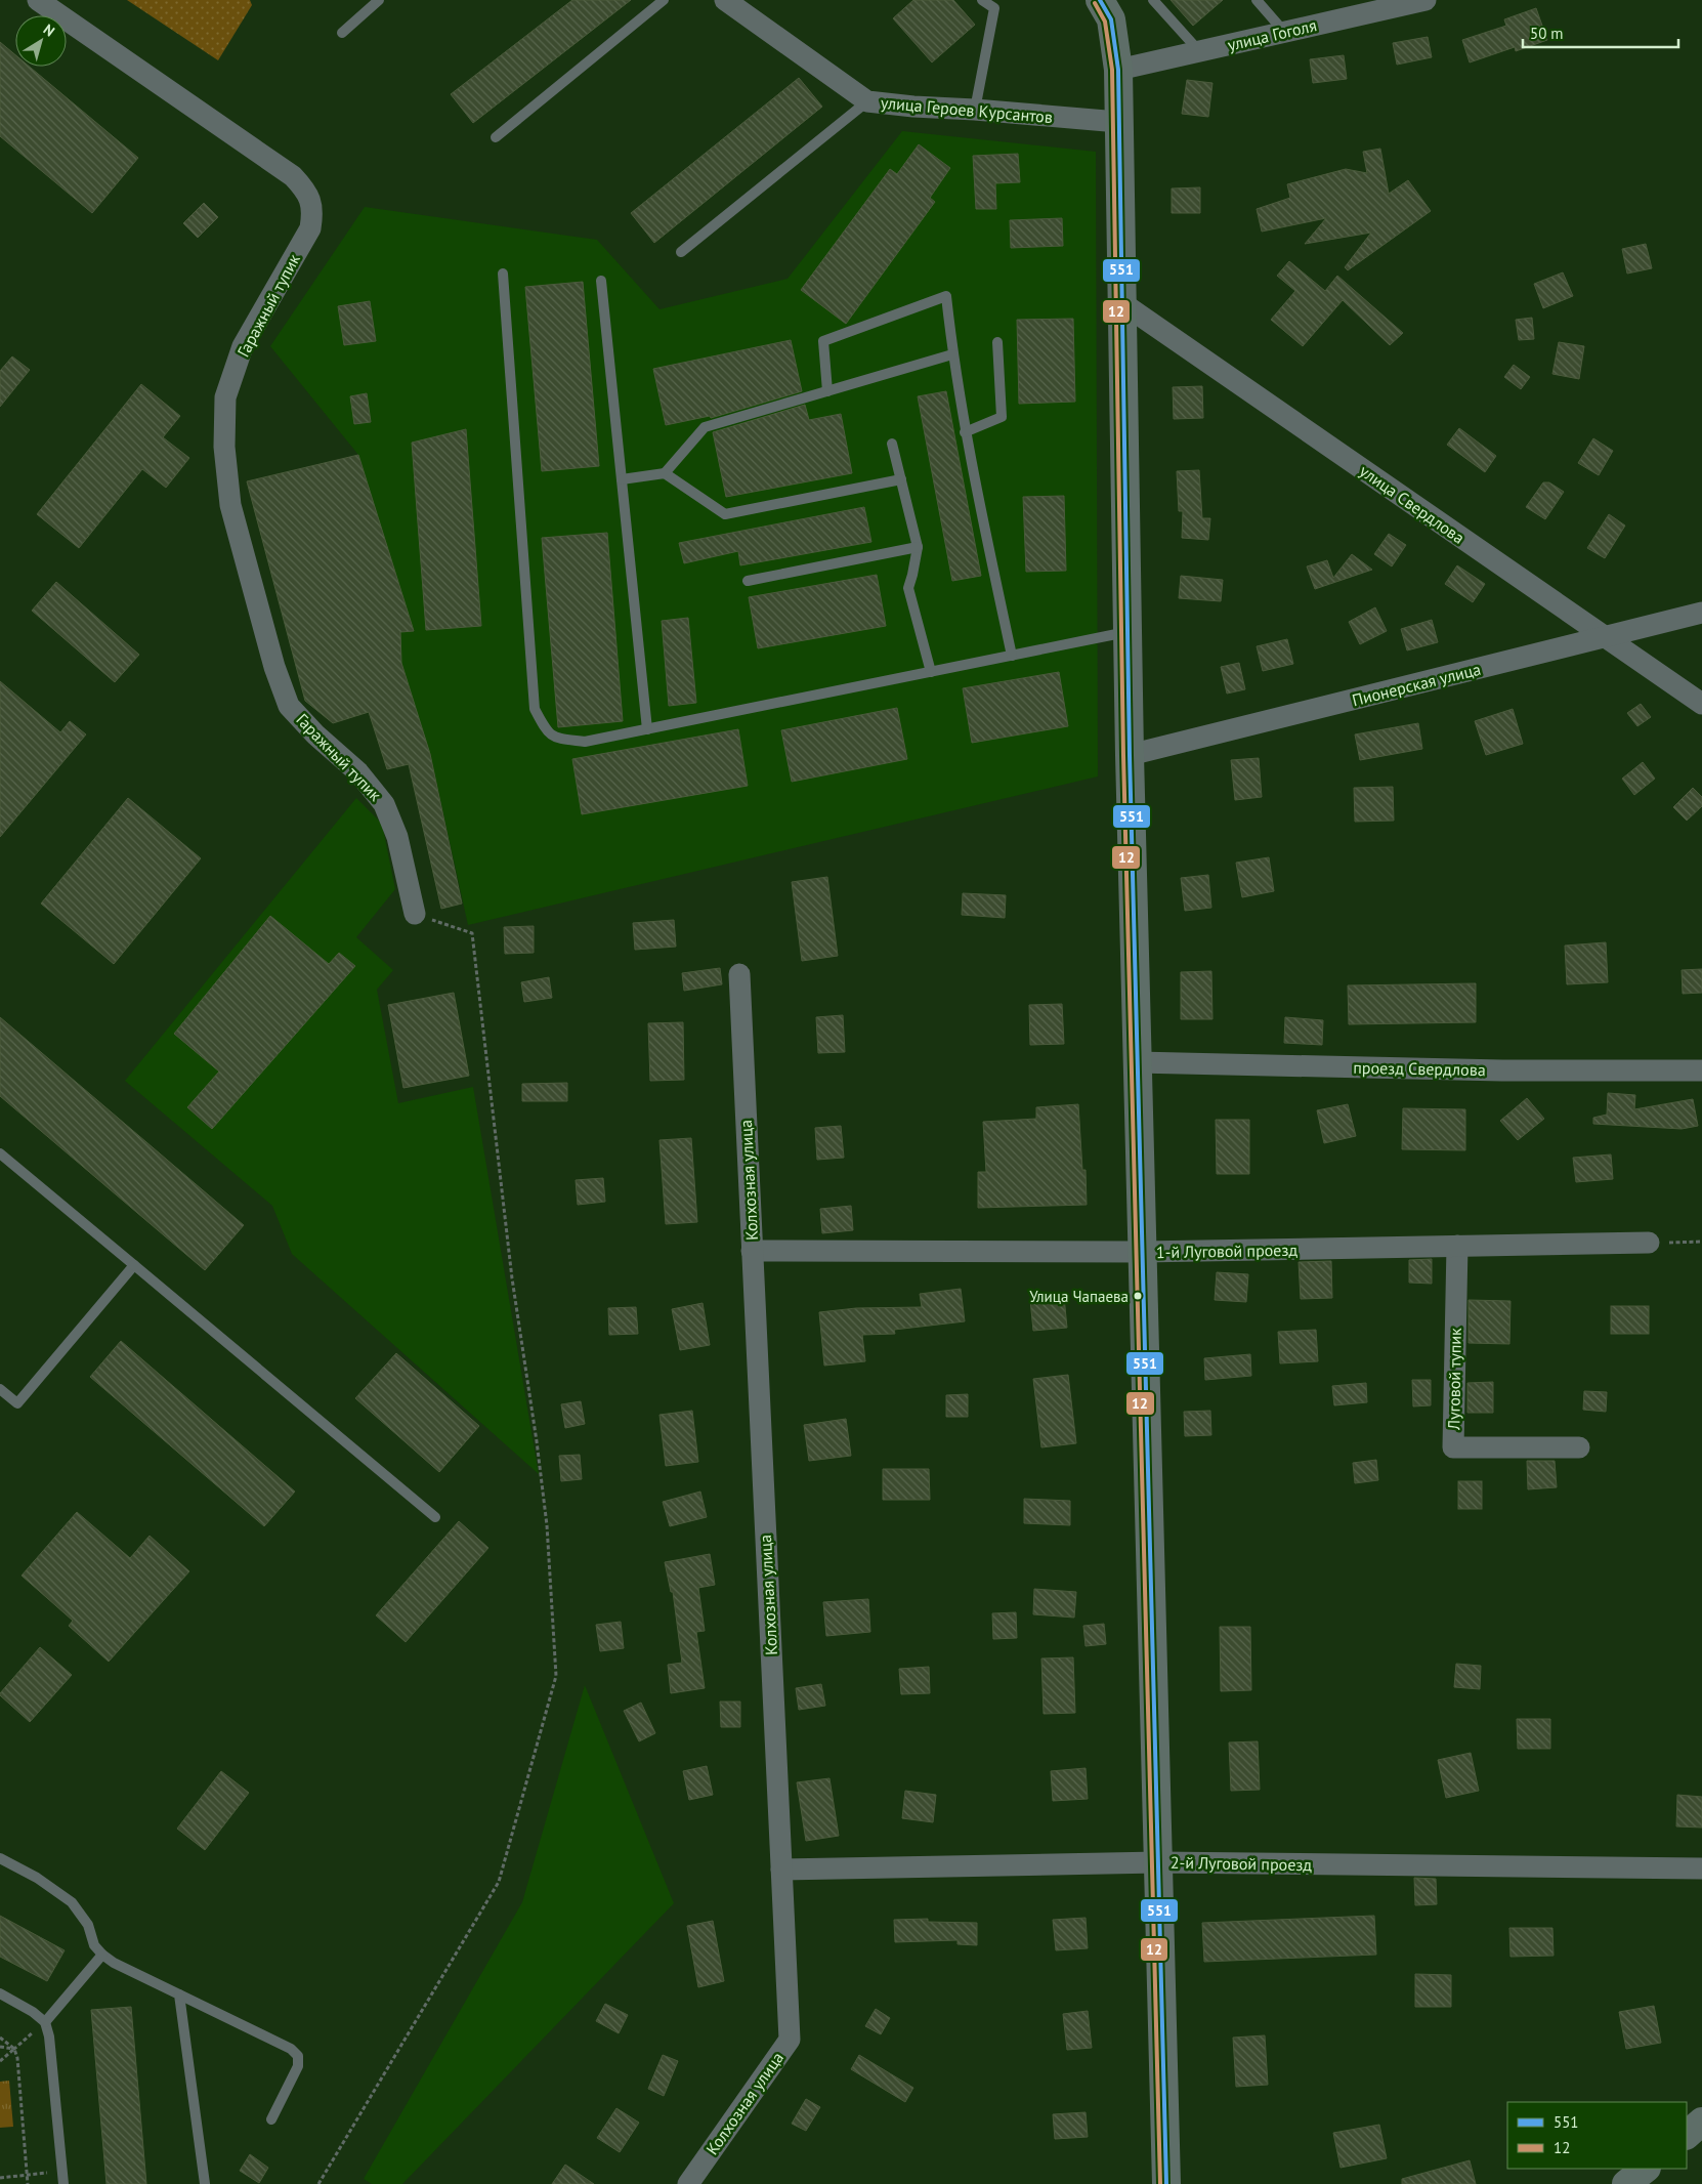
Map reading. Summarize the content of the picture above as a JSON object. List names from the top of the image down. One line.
{"streets":{"street":["улица Гоголя","улица Героев Курсантов","Гаражный тупик","улица Свердлова","Пионерская улица","проезд Свердлова","Колхозная улица","1-й Луговой проезд","Луговой тупик","2-й Луговой проезд"]},"crossings":[["улица Свердлова","Пионерская улица"],["Колхозная улица","1-й Луговой проезд"],["Колхозная улица","2-й Луговой проезд"],["1-й Луговой проезд","Луговой тупик"]],"places":["Улица Чапаева"],"lines":["transit line 551","transit line 12"],"legend":["551","12"],"scale_bar":"50 m","north":"top right"}
